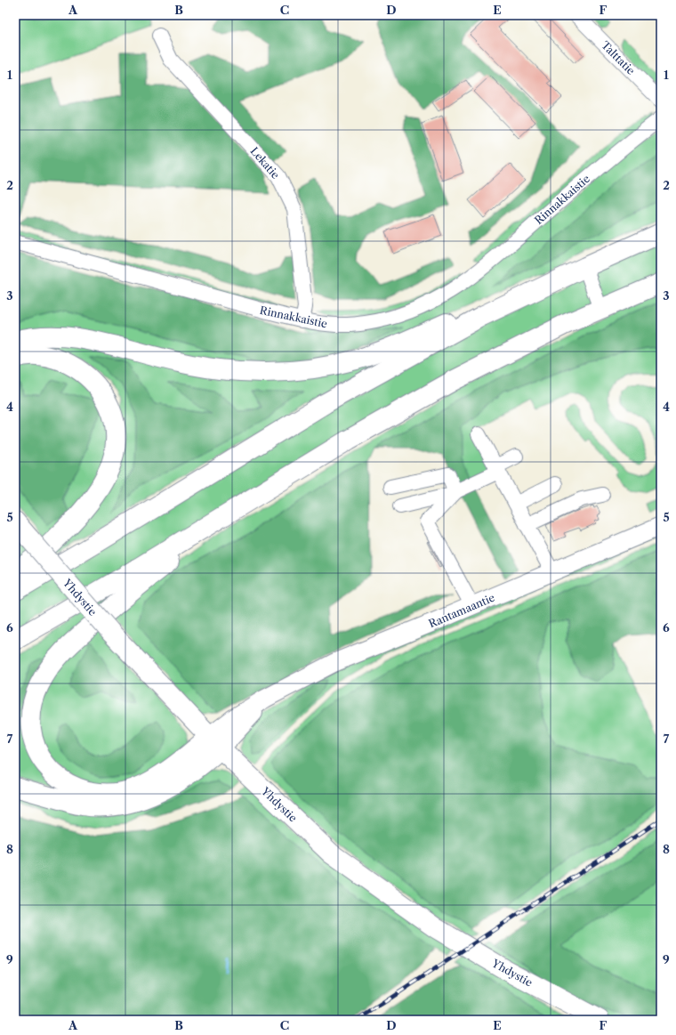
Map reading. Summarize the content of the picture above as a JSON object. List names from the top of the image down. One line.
{"streets":{"highway":["Yhdystie"],"main road":["Rantamaantie"],"street":["Talttatie","Lekatie","Rinnakkaistie"]},"crossings":[["Lekatie","Rinnakkaistie"],["Yhdystie","Rantamaantie"]],"grid":{"columns":["A","B","C","D","E","F"],"rows":["1","2","3","4","5","6","7","8","9"]}}
